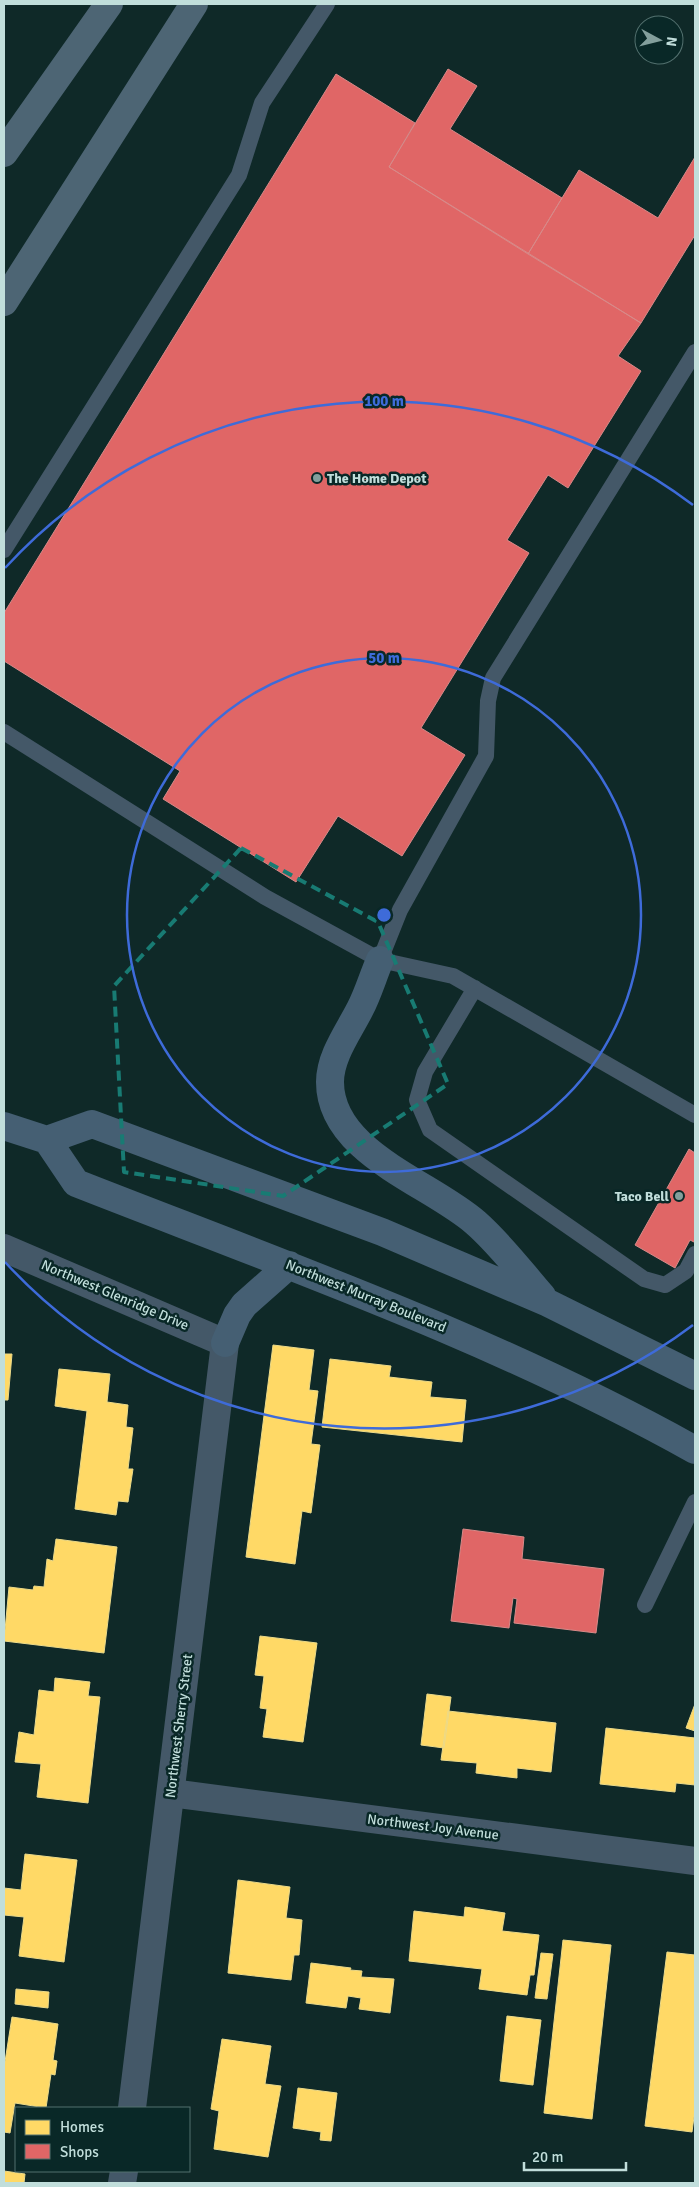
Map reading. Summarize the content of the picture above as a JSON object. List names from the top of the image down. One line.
{"streets":{"main road":["Northwest Murray Boulevard"],"street":["Northwest Glenridge Drive","Northwest Sherry Street","Northwest Joy Avenue"]},"crossings":[["Northwest Glenridge Drive","Northwest Sherry Street"],["Northwest Sherry Street","Northwest Joy Avenue"]],"places":["The Home Depot","Taco Bell"],"legend":["Homes","Shops"],"scale_bar":"20 m","north":"right","rings":["100 m","50 m"]}
